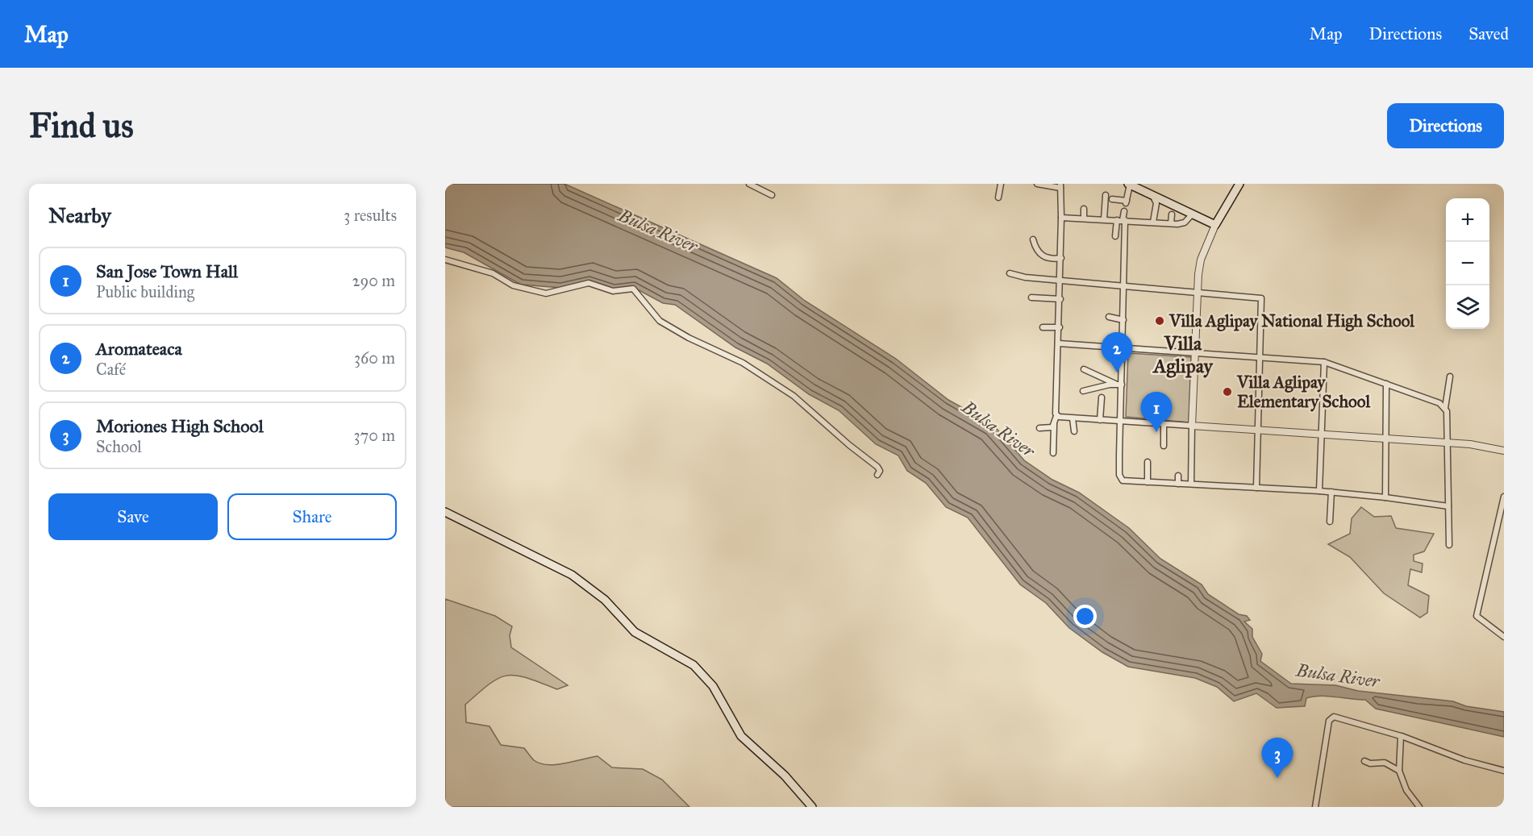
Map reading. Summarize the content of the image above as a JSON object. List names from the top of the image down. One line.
{"districts":["Villa Aglipay"],"water":["Bulsa River"],"places":["Villa Aglipay National High School","Villa Aglipay Elementary School"],"page":{"header":"Map","nav":["Map","Directions","Saved"],"buttons":["Directions",["Save","Share"]],"title":"Find us","heading":["Nearby","3 results"],"map_buttons":["+","−"],"list":[{"mark":"1","name":"San Jose Town Hall","note":"Public building","value":"290 m"},{"mark":"2","name":"Aromateaca","note":"Café","value":"360 m"},{"mark":"3","name":"Moriones High School","note":"School","value":"370 m"}],"pins":["2","1","3"]}}
